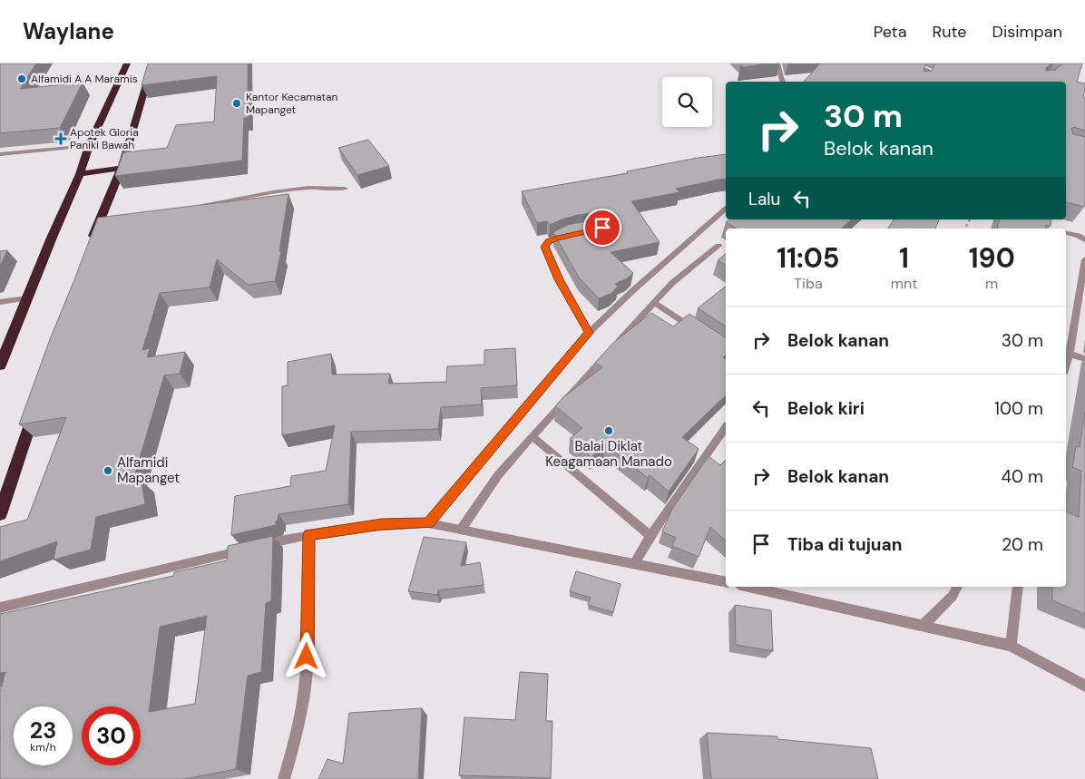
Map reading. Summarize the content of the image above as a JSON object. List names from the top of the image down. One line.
{"places":{"other":["Alfamidi A A Maramis","Kantor Kecamatan Mapanget","Balai Diklat Keagamaan Manado","Alfamidi Mapanget"],"health":["Apotek Gloria Paniki Bawah"]},"page":{"header":"Waylane","nav":["Peta","Rute","Disimpan"],"turn":["30 m","Belok kanan"],"then":"Lalu","eta":["11:05","Tiba","1","mnt","190","m"],"list":[{"name":"Belok kanan","value":"30 m"},{"name":"Belok kiri","value":"100 m"},{"name":"Belok kanan","value":"40 m"},{"name":"Tiba di tujuan","value":"20 m"}],"speed":"23 km/h","limit":"30"}}
